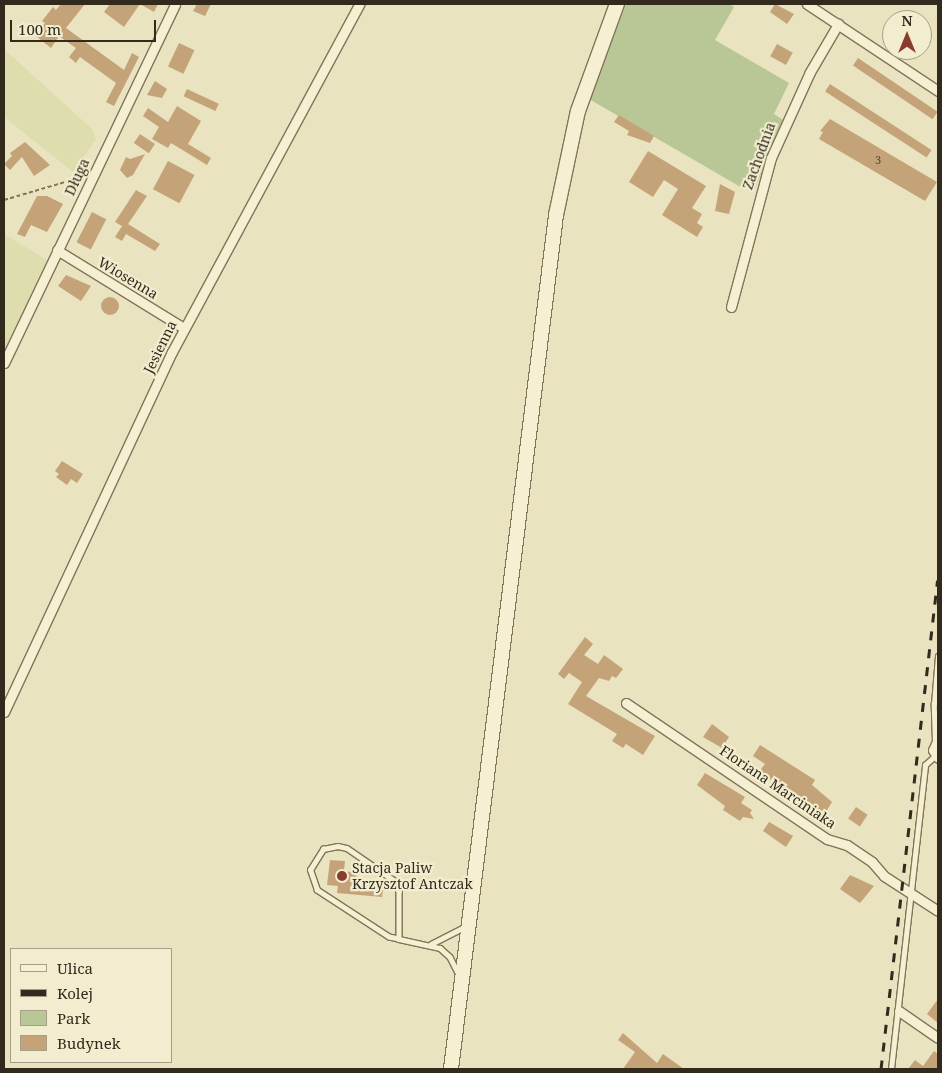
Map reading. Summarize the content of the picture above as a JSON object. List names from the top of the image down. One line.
{"streets":{"street":["Zachodnia","Długa","Wiosenna","Jesienna","Floriana Marciniaka"]},"crossings":[["Długa","Wiosenna"],["Wiosenna","Jesienna"]],"places":["Stacja Paliw Krzysztof Antczak"],"house_numbers":["3"],"legend":["Ulica","Kolej","Park","Budynek"],"scale_bar":"100 m","north":"top"}
